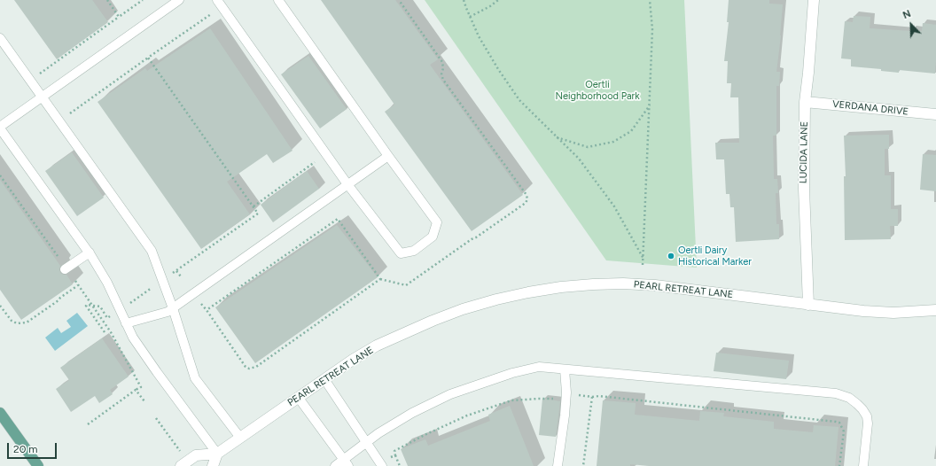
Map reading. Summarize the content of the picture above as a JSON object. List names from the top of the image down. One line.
{"streets":{"street":["VERDANA DRIVE","LUCIDA LANE","PEARL RETREAT LANE"]},"crossings":[["VERDANA DRIVE","LUCIDA LANE"],["LUCIDA LANE","PEARL RETREAT LANE"]],"parks":["Oertli Neighborhood Park"],"places":["Oertli Dairy Historical Marker"],"scale_bar":"20 m","north":"top left"}
